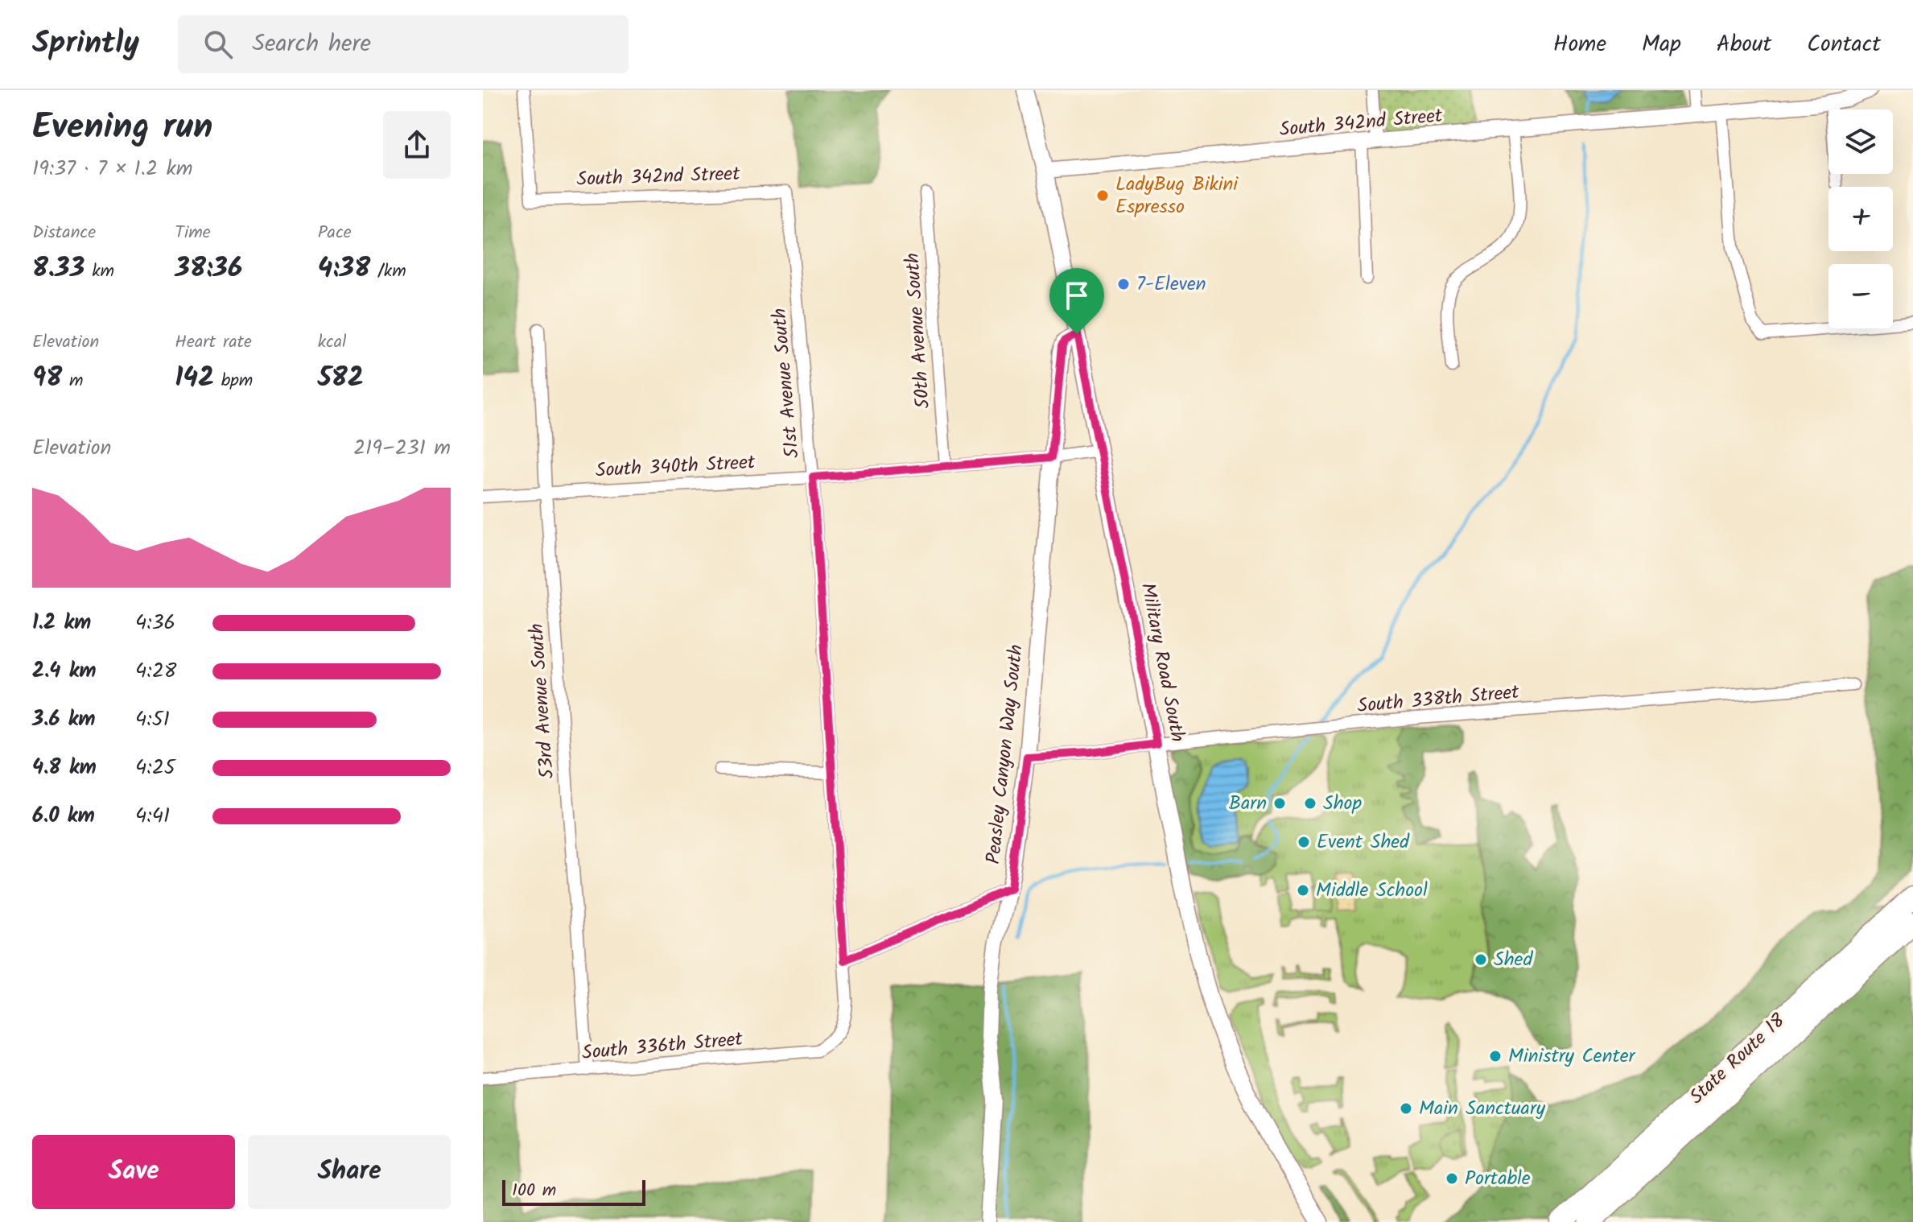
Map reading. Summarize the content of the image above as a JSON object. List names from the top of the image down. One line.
{"streets":{"highway":["State Route 18"],"main road":["Military Road South"],"street":["South 342nd Street","50th Avenue South","51st Avenue South","South 340th Street","South 338th Street","53rd Avenue South","Peasley Canyon Way South","South 336th Street"]},"crossings":[["South 342nd Street","51st Avenue South"],["South 342nd Street","Military Road South"],["50th Avenue South","South 340th Street"],["51st Avenue South","South 340th Street"],["51st Avenue South","South 336th Street"],["South 340th Street","Military Road South"],["South 340th Street","53rd Avenue South"],["South 340th Street","Peasley Canyon Way South"],["Military Road South","South 338th Street"],["Military Road South","Peasley Canyon Way South"],["South 338th Street","Peasley Canyon Way South"],["53rd Avenue South","South 336th Street"]],"places":["LadyBug Bikini Espresso","7-Eleven","Barn","Shop","Event Shed","Middle School","Shed","Ministry Center","Main Sanctuary","Portable"],"scale_bar":"100 m","page":{"header":"Sprintly","search":"Search here","nav":["Home","Map","About","Contact"],"heading":["Evening run","19:37 · 7 × 1.2 km"],"map_buttons":["+","−"],"stats":[["Distance","8.33 km"],["Time","38:36"],["Pace","4:38 /km"],["Elevation","98 m"],["Heart rate","142 bpm"],["kcal","582"]],"chart":["Elevation","219–231 m"],"list":[{"name":"1.2 km","note":"4:36"},{"name":"2.4 km","note":"4:28"},{"name":"3.6 km","note":"4:51"},{"name":"4.8 km","note":"4:25"},{"name":"6.0 km","note":"4:41"}],"buttons":["Save","Share"],"scale":"100 m"}}
